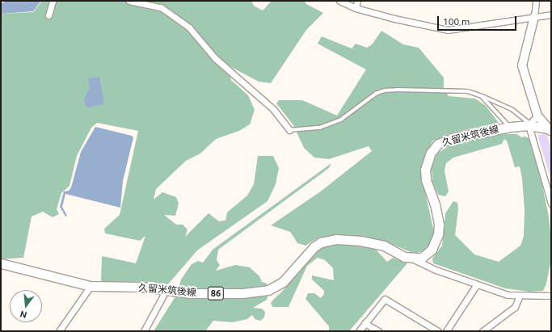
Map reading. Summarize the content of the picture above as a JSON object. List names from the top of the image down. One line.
{"streets":{"main road":["久留米筑後線","86"]},"scale_bar":"100 m","north":"bottom"}
